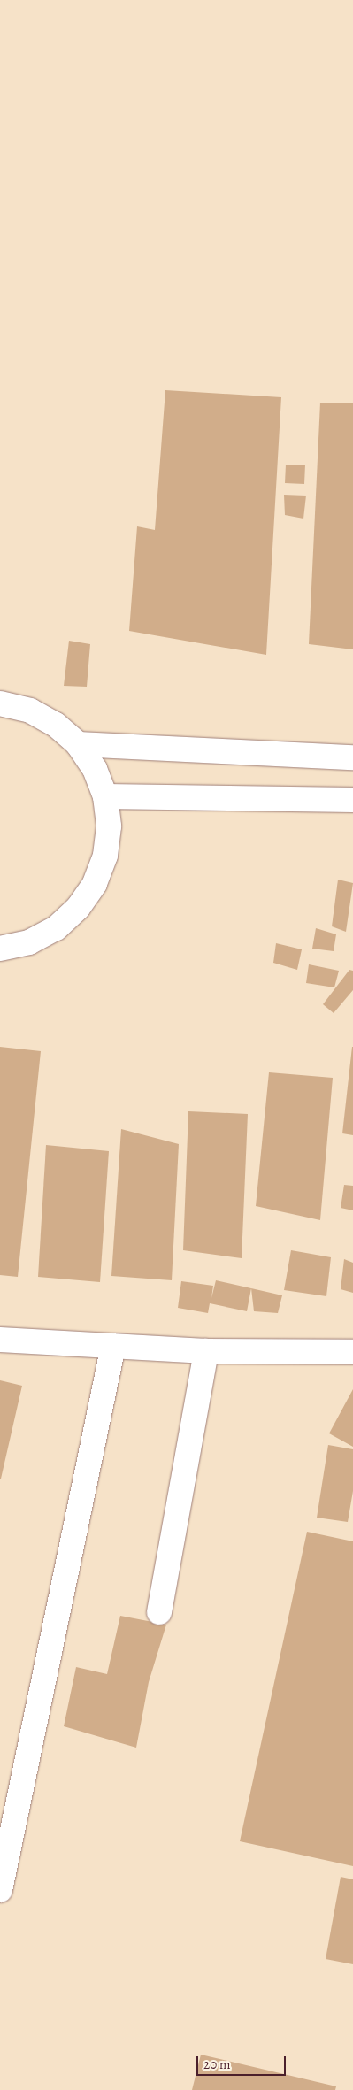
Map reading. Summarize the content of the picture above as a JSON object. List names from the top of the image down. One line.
{"scale_bar":"20 m"}
